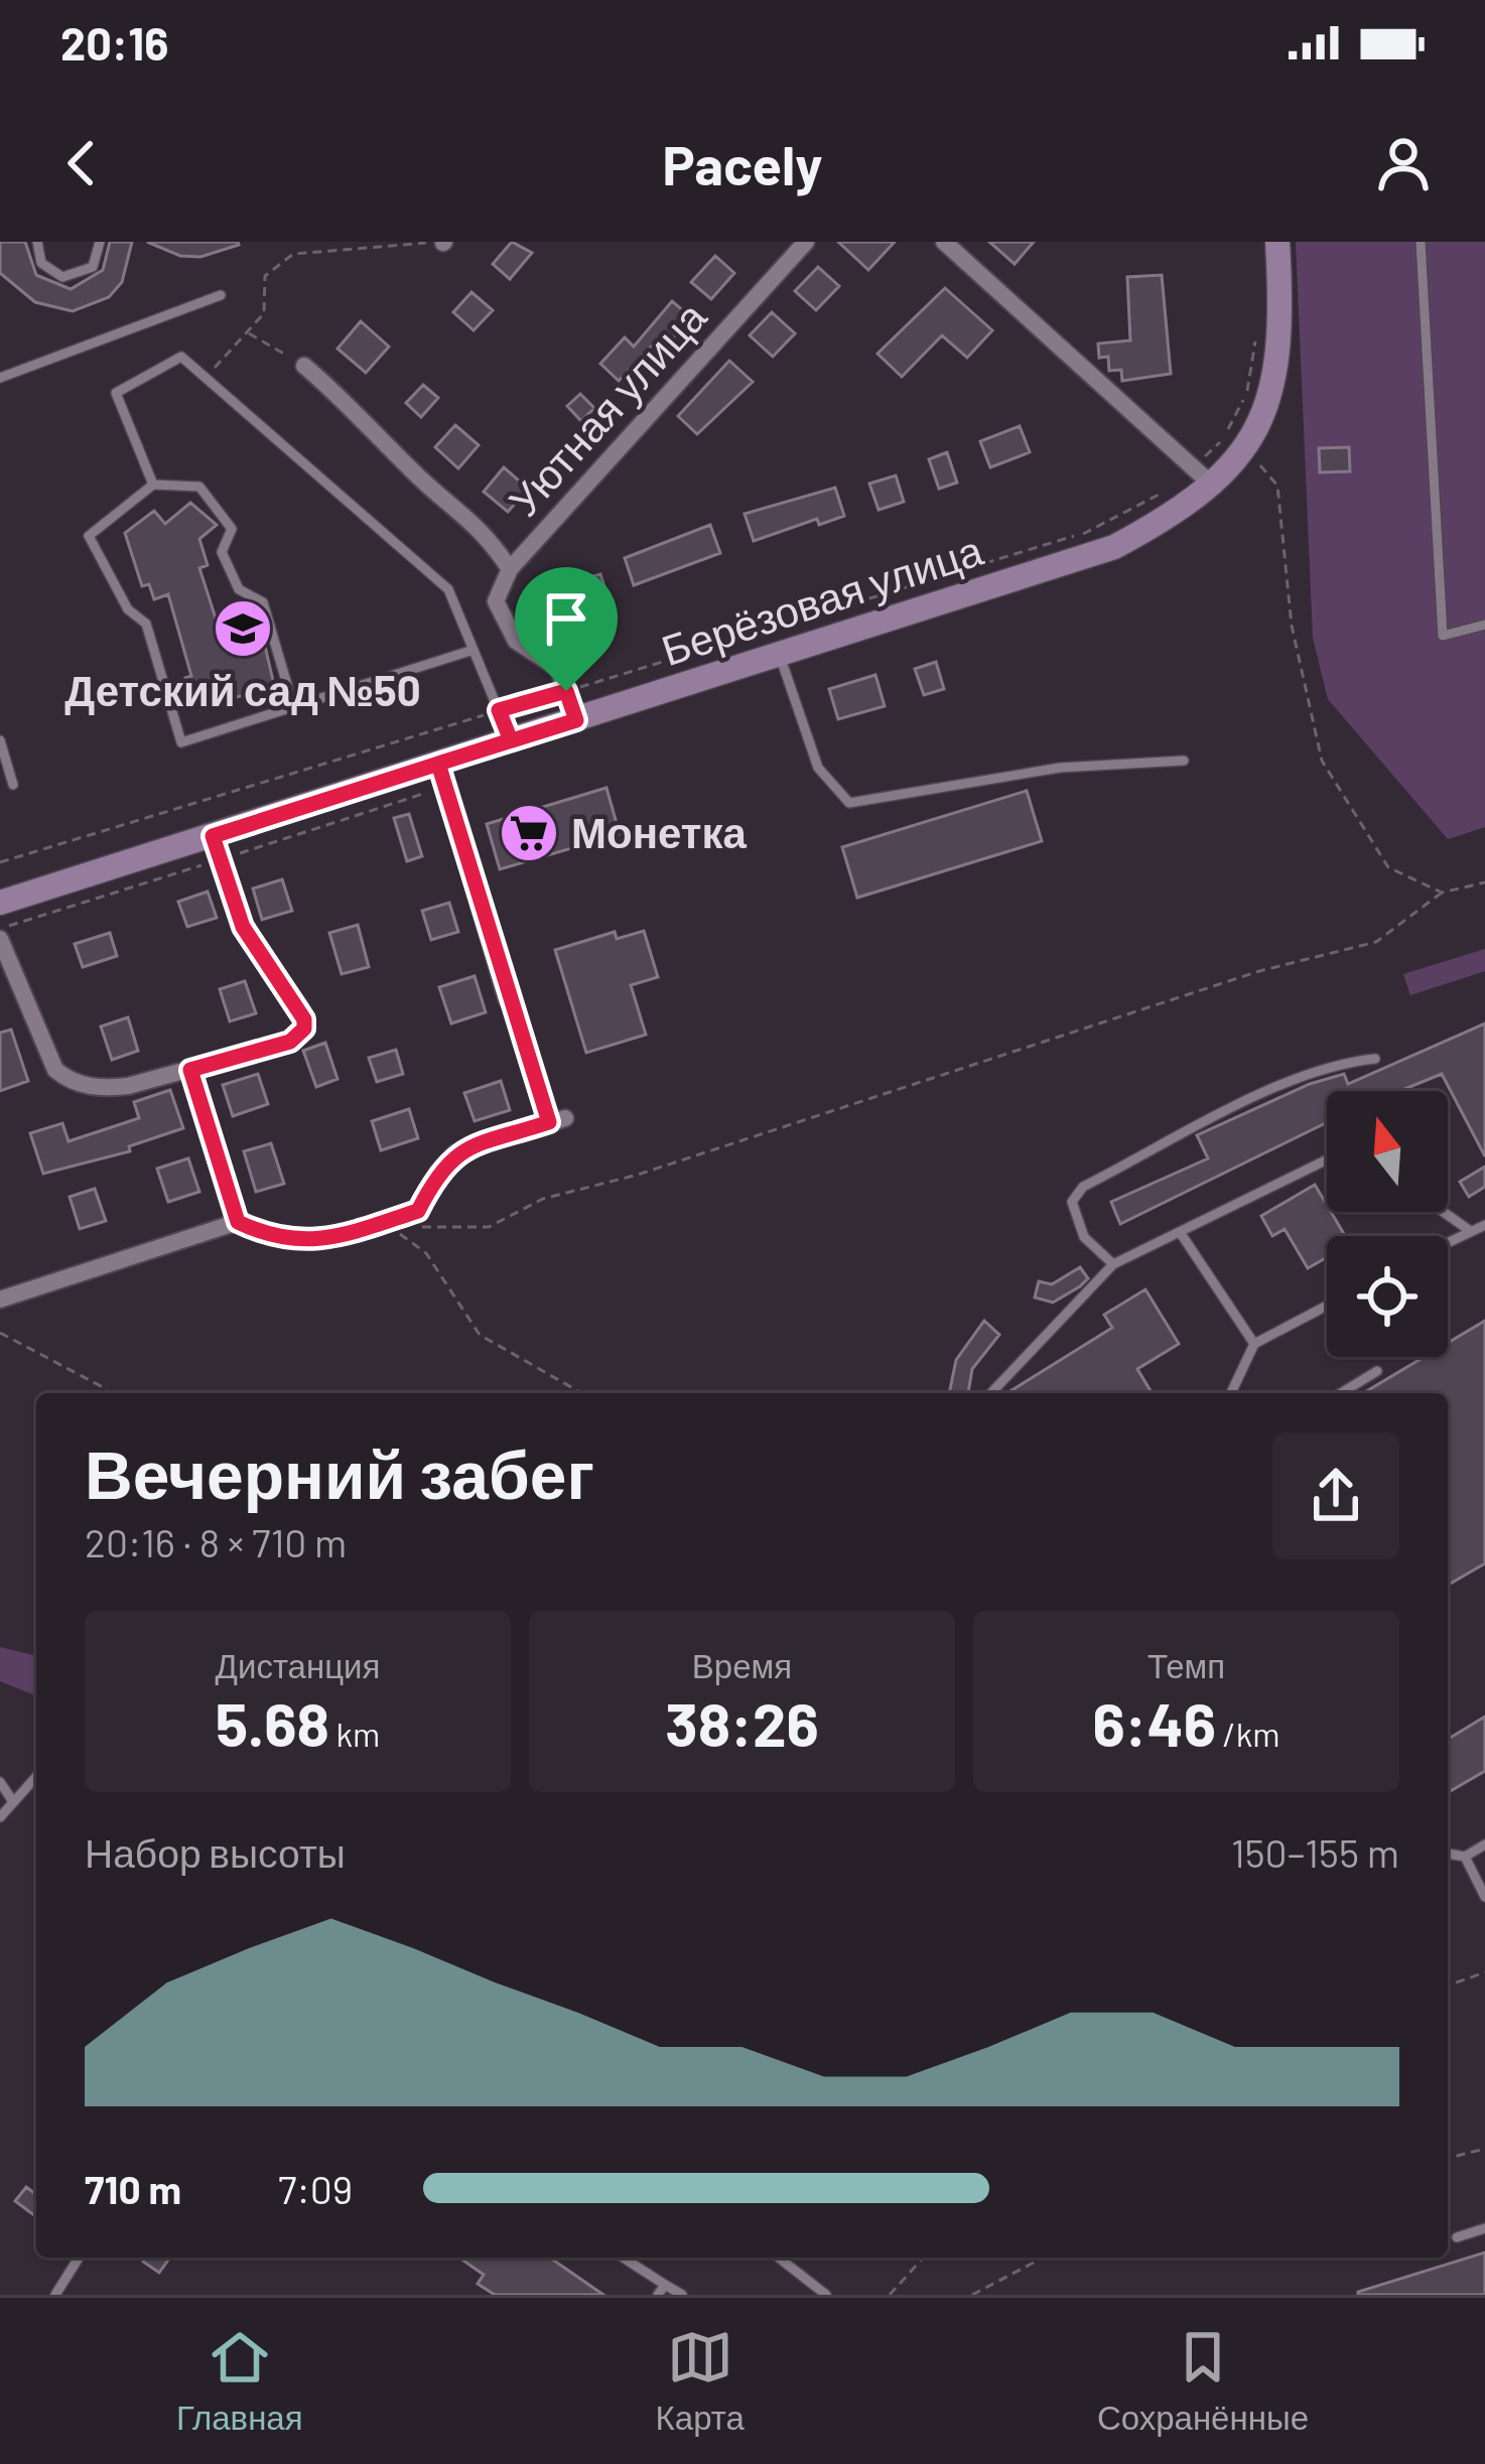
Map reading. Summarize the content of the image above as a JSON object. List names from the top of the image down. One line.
{"streets":{"main road":["Берёзовая улица"],"street":["Уютная улица"]},"places":{"school or university":["Детский сад №50"],"supermarket":["Монетка"]},"north":"top","page":{"status":"20:16","header":"Pacely","heading":["Вечерний забег","20:16 · 8 × 710 m"],"stats":[["Дистанция","5.68 km"],["Время","38:26"],["Темп","6:46 /km"]],"chart":["Набор высоты","150–155 m"],"list":[{"name":"710 m","note":"7:09"}],"tabs":["Главная","Карта","Сохранённые"]}}
